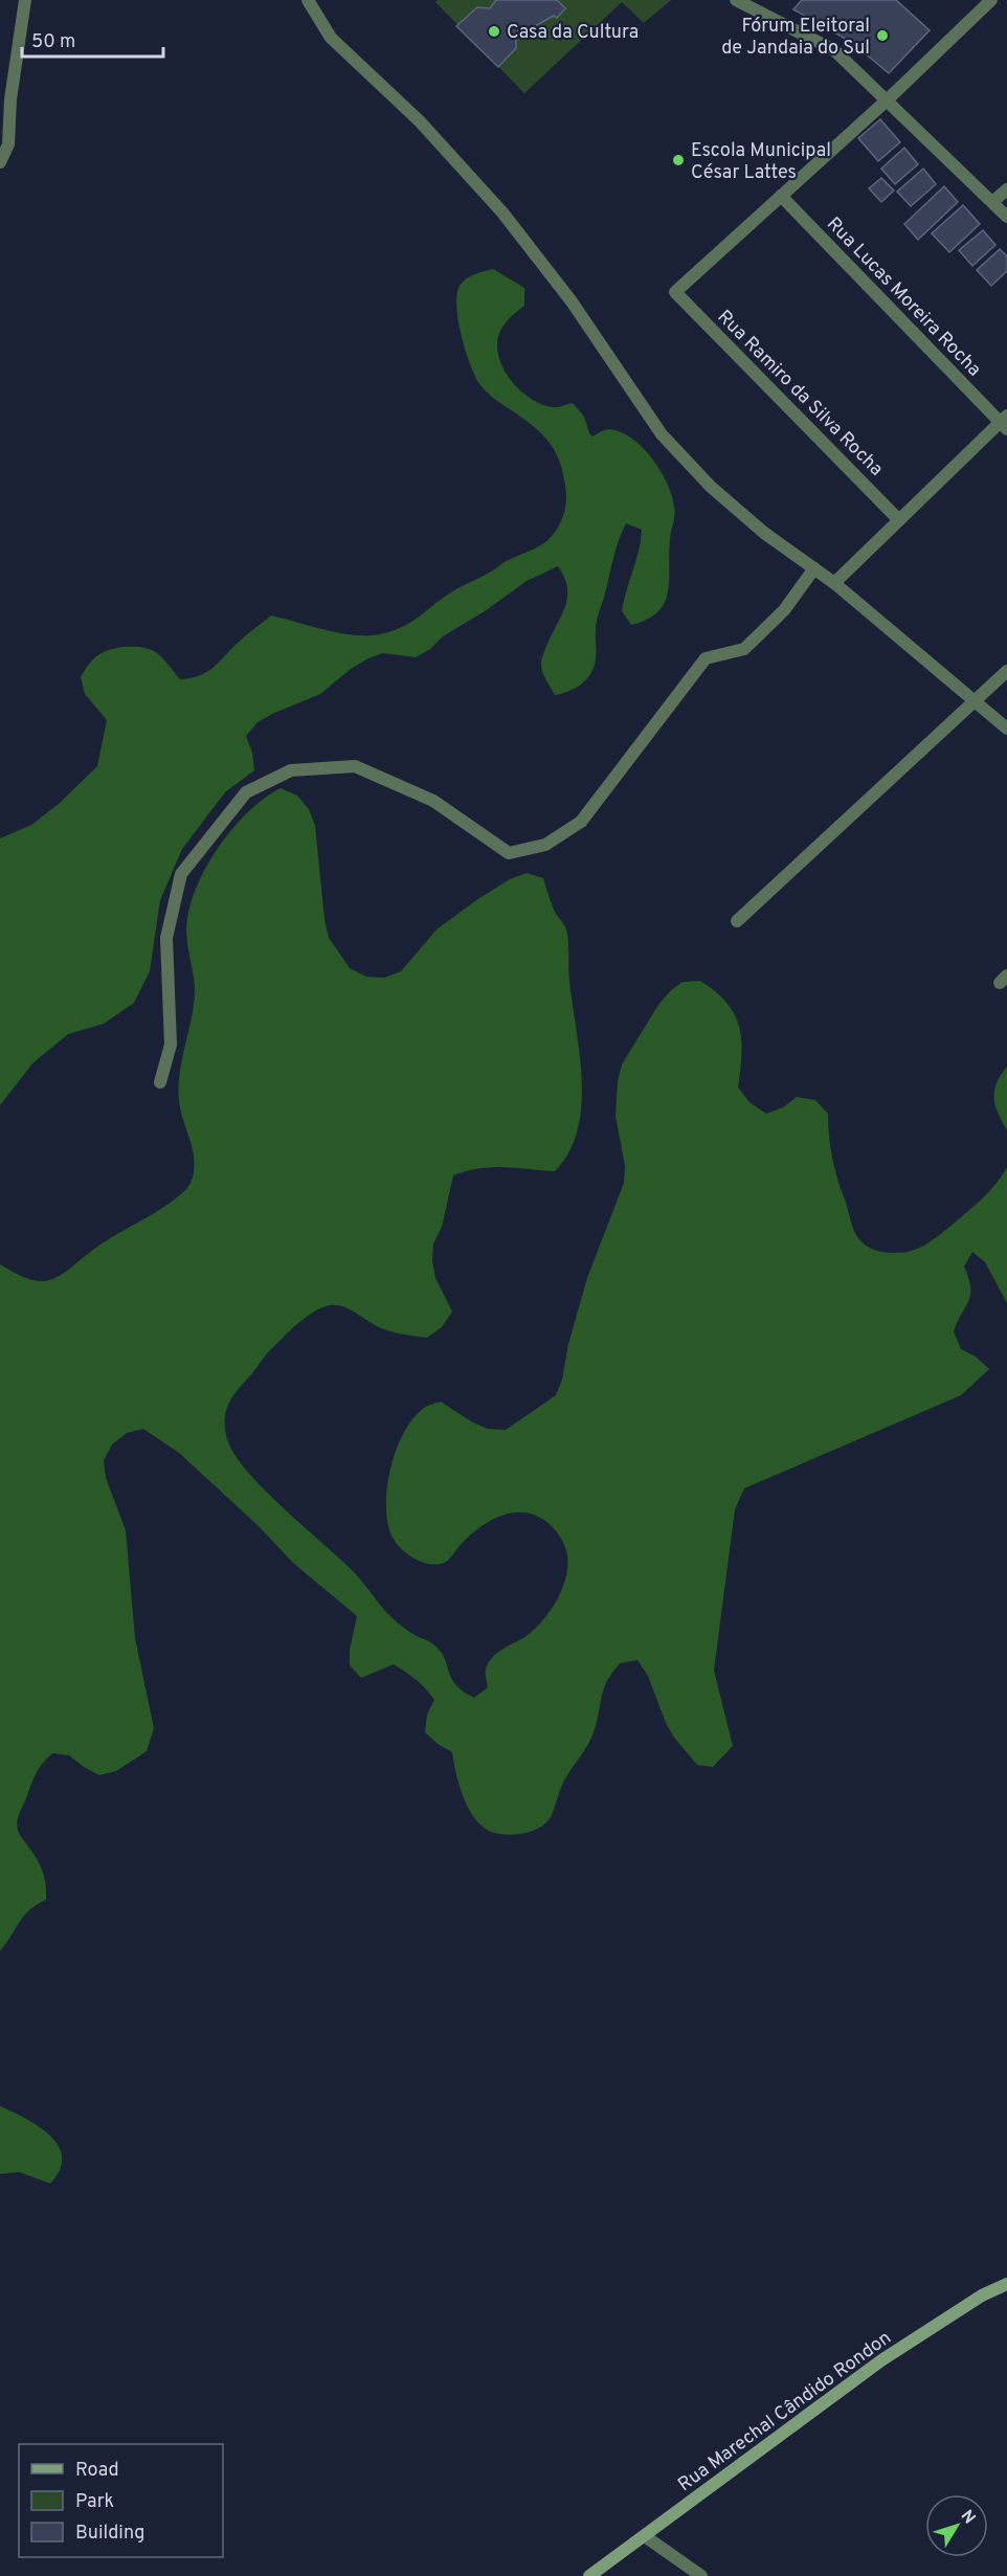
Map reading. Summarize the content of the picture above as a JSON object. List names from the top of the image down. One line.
{"streets":{"street":["Rua Lucas Moreira Rocha","Rua Ramiro da Silva Rocha","Rua Marechal Cândido Rondon"]},"crossings":[["Rua Lucas Moreira Rocha","Rua Ramiro da Silva Rocha"]],"places":["Casa da Cultura","Fórum Eleitoral de Jandaia do Sul","Escola Municipal César Lattes"],"legend":["Road","Park","Building"],"scale_bar":"50 m","north":"top right"}
